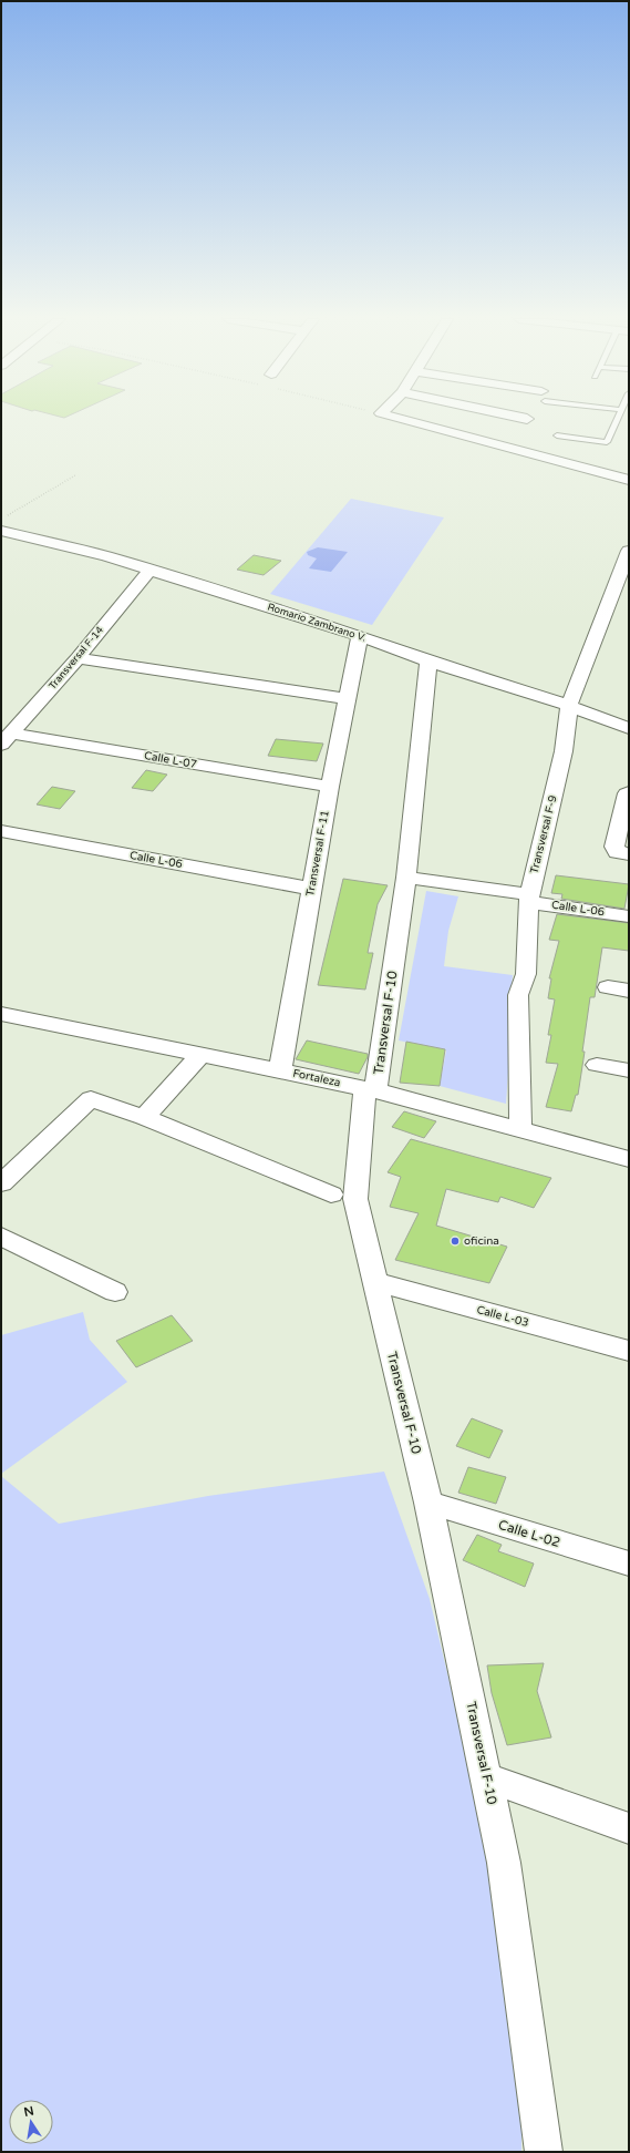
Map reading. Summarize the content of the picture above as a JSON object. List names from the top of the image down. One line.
{"streets":{"street":["Romario Zambrano V.","Transversal F-14","Calle L-07","Transversal F-9","Transversal F-11","Calle L-06","Transversal F-10","Fortaleza","Calle L-03","Calle L-02"]},"crossings":[["Romario Zambrano V.","Transversal F-14"],["Romario Zambrano V.","Transversal F-9"],["Romario Zambrano V.","Transversal F-11"],["Romario Zambrano V.","Transversal F-10"],["Transversal F-14","Calle L-07"],["Calle L-07","Transversal F-11"],["Transversal F-9","Calle L-06"],["Transversal F-9","Fortaleza"],["Transversal F-11","Calle L-06"],["Transversal F-11","Fortaleza"],["Calle L-06","Transversal F-10"],["Transversal F-10","Fortaleza"],["Transversal F-10","Calle L-03"],["Transversal F-10","Calle L-02"]],"places":["oficina"],"north":"top"}
